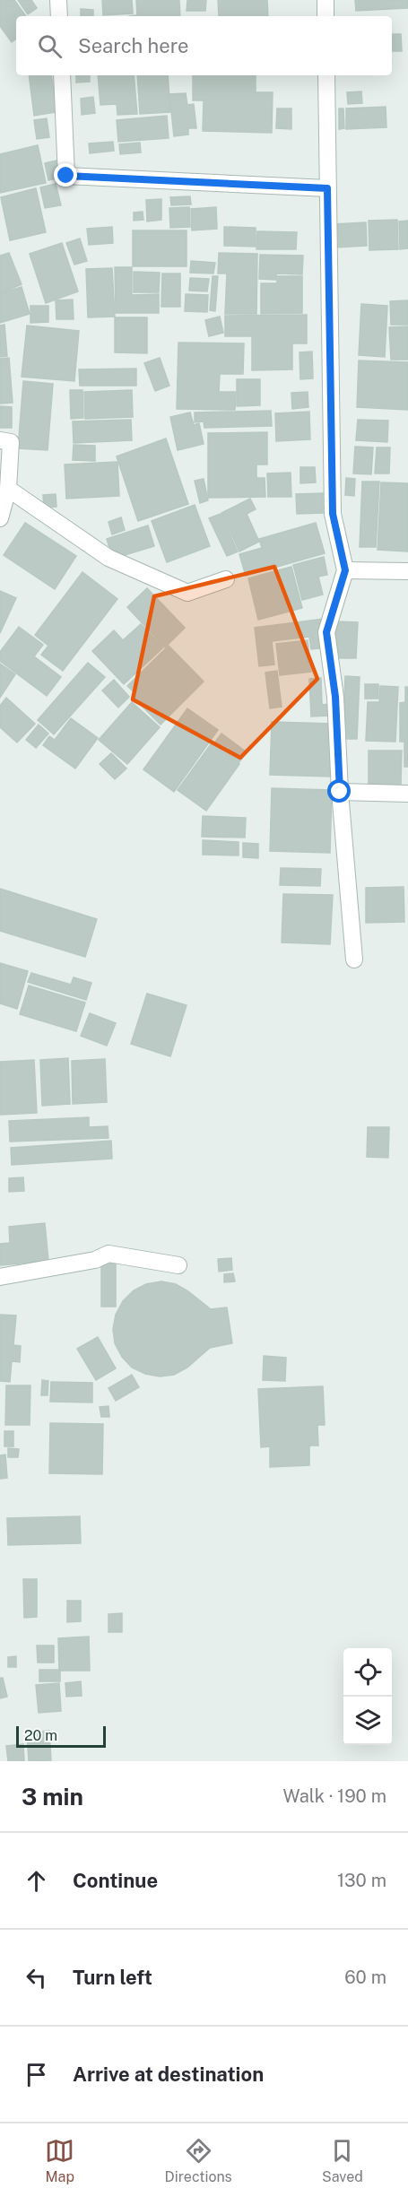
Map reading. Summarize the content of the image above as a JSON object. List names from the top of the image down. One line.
{"scale_bar":"20 m","page":{"search":"Search here","scale":"20 m","heading":["3 min","Walk · 190 m"],"list":[["Continue","130 m"],["Turn left","60 m"],"Arrive at destination"],"nav":["Map","Directions","Saved"]}}
